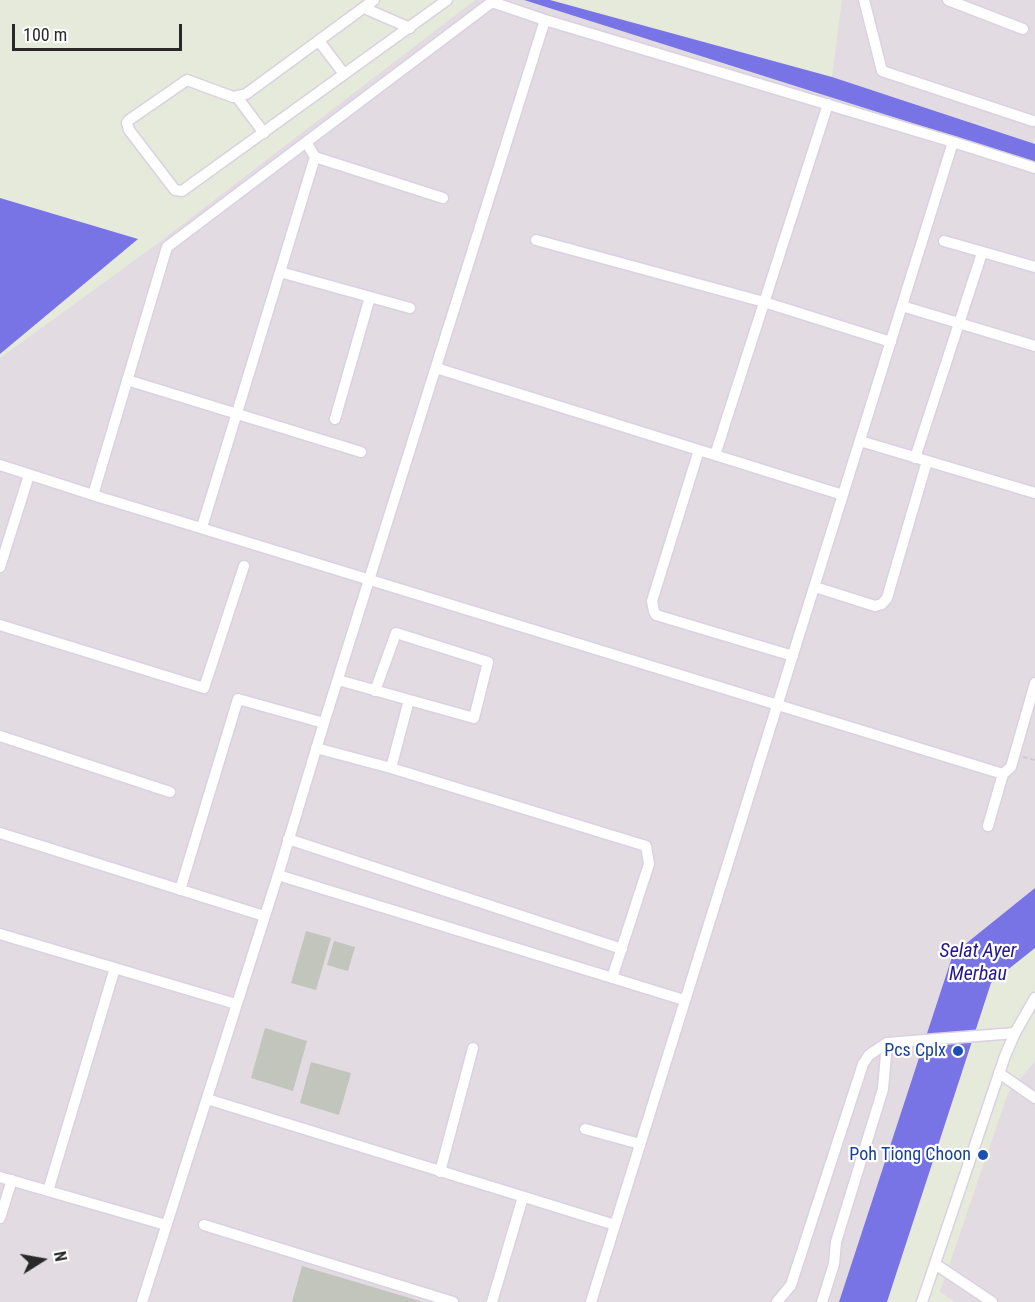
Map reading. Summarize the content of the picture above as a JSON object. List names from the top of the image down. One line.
{"water":["Selat Ayer Merbau"],"places":["Pcs Cplx","Poh Tiong Choon"],"scale_bar":"100 m","north":"right"}
